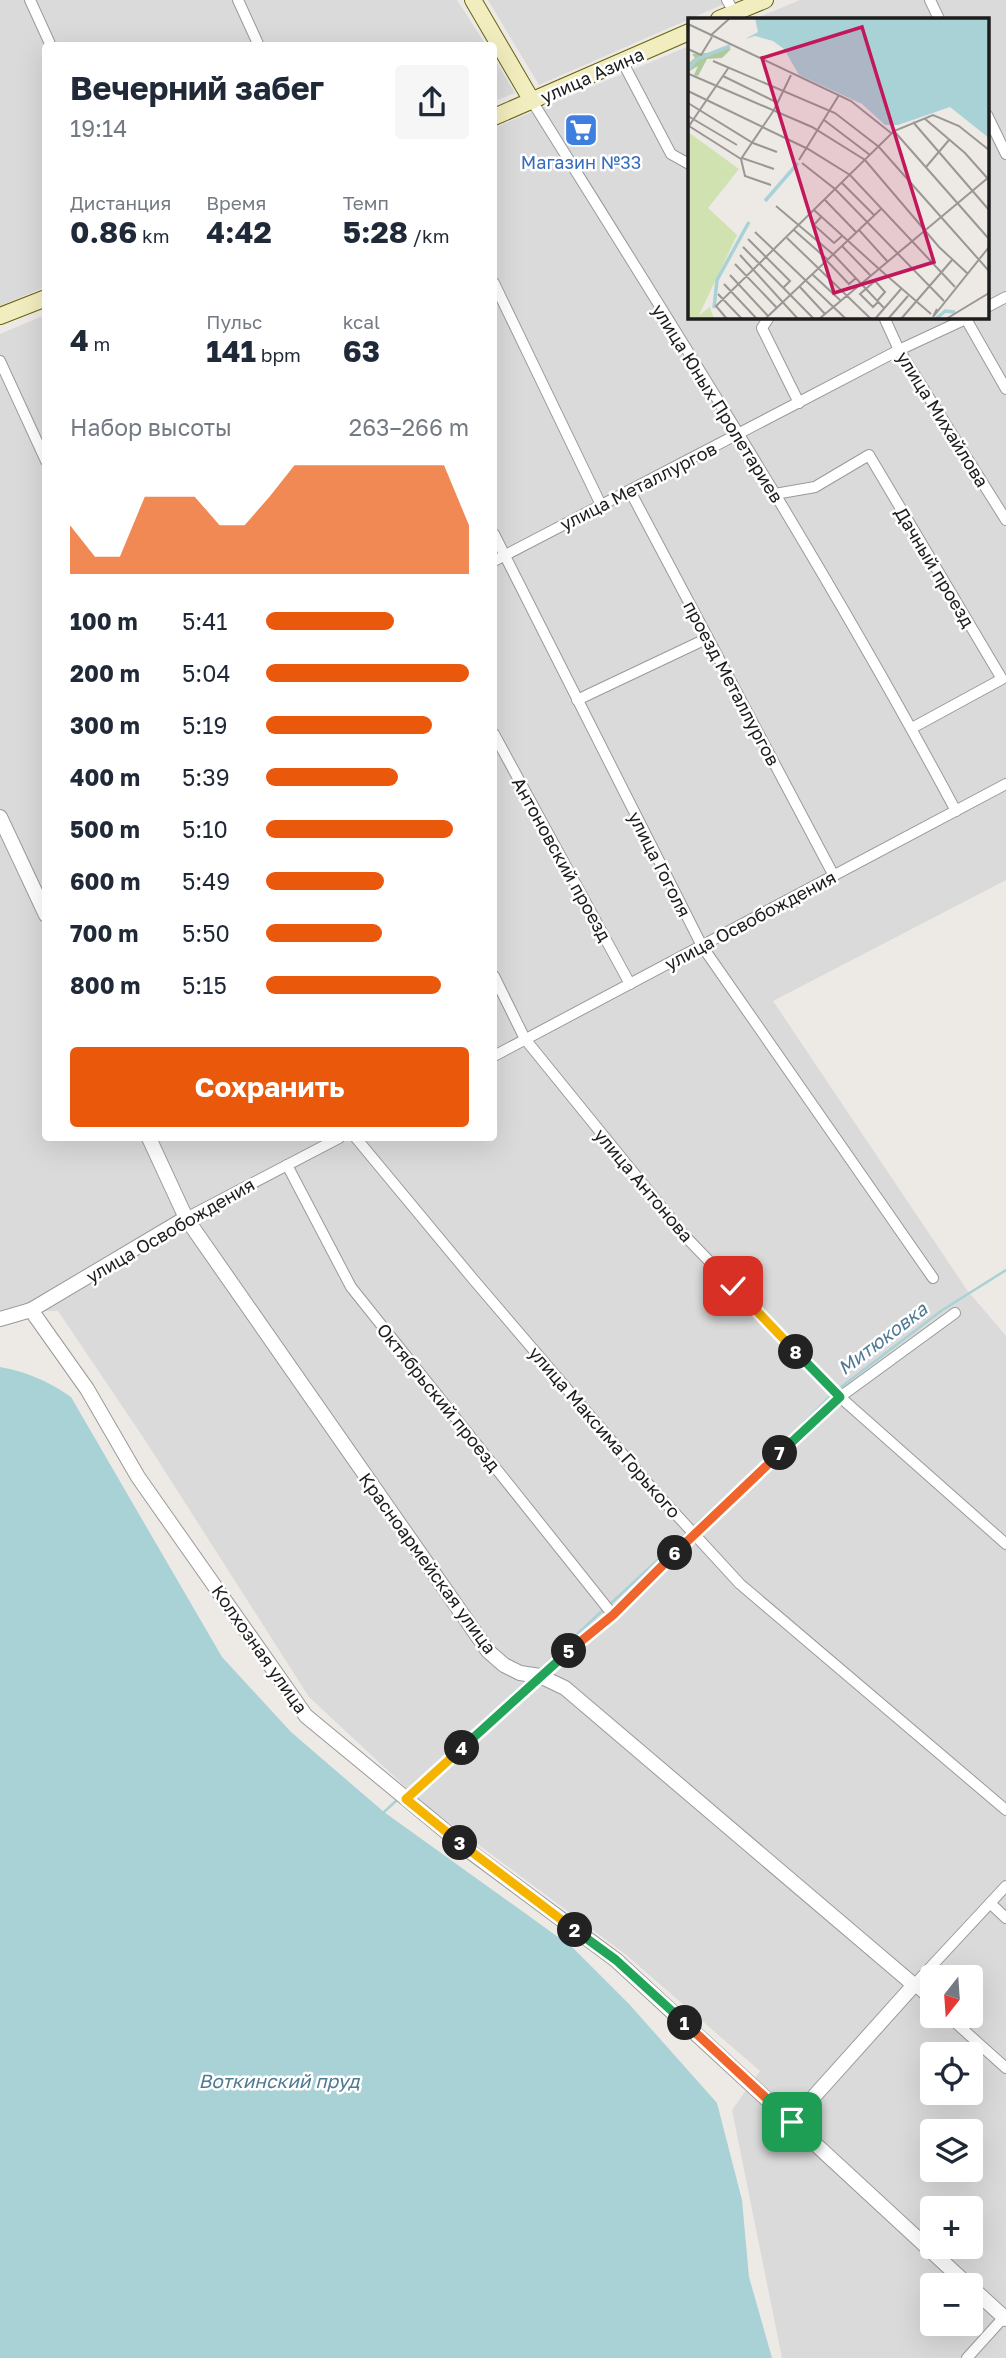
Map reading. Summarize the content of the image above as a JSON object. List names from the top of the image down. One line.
{"streets":{"main road":["улица Азина","улица Юных Пролетариев"],"street":["улица Михайлова","улица Металлургов","Дачный проезд","проезд Металлургов","Антоновский проезд","улица Гоголя","улица Освобождения","улица Антонова","Октябрьский проезд","улица Максима Горького","Красноармейская улица","Колхозная улица"]},"crossings":[["улица Азина","улица Юных Пролетариев"],["улица Юных Пролетариев","улица Металлургов"],["улица Юных Пролетариев","Дачный проезд"],["улица Юных Пролетариев","улица Освобождения"],["улица Михайлова","улица Металлургов"],["улица Металлургов","проезд Металлургов"],["улица Металлургов","улица Гоголя"],["проезд Металлургов","улица Освобождения"],["Антоновский проезд","улица Освобождения"],["улица Гоголя","улица Освобождения"],["улица Освобождения","улица Антонова"],["улица Освобождения","Октябрьский проезд"],["улица Освобождения","Красноармейская улица"],["улица Освобождения","Колхозная улица"]],"water":["Митюковка","Воткинский пруд"],"places":{"supermarket":["Магазин №33"]},"north":"bottom","page":{"heading":["Вечерний забег","19:14"],"stats":[["Дистанция","0.86 km"],["Время","4:42"],["Темп","5:28 /km"],["4 m"],["Пульс","141 bpm"],["kcal","63"]],"chart":["Набор высоты","263–266 m"],"list":[{"name":"100 m","note":"5:41"},{"name":"200 m","note":"5:04"},{"name":"300 m","note":"5:19"},{"name":"400 m","note":"5:39"},{"name":"500 m","note":"5:10"},{"name":"600 m","note":"5:49"},{"name":"700 m","note":"5:50"},{"name":"800 m","note":"5:15"}],"buttons":"Сохранить","pins":["8","7","6","5","4","3","2","1"],"map_buttons":["+","−"]}}
